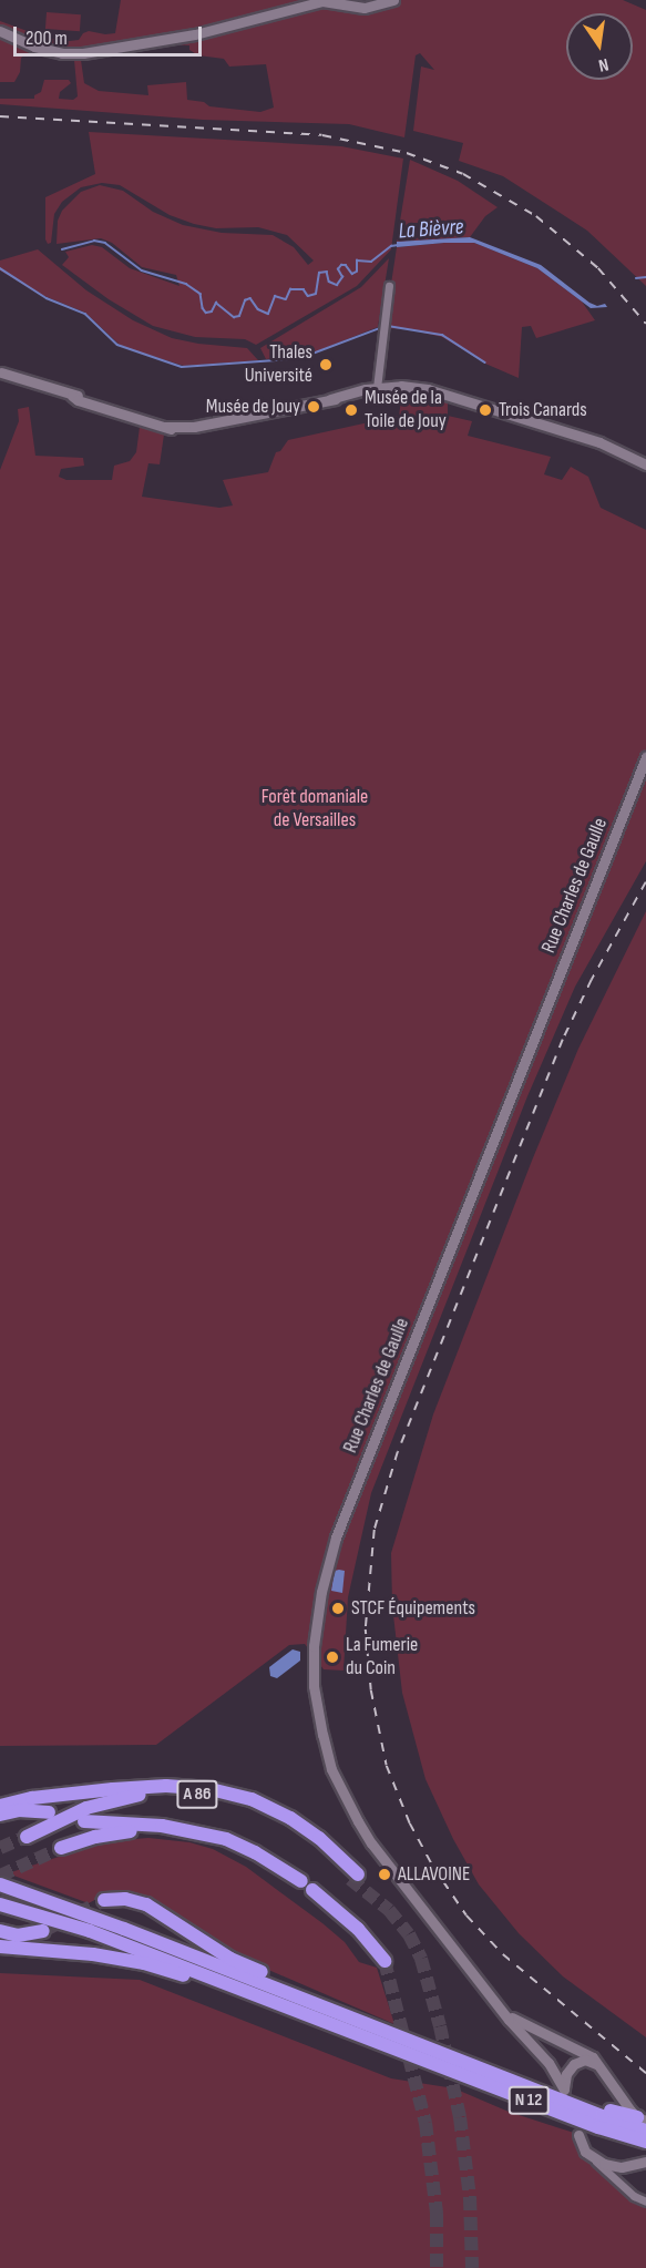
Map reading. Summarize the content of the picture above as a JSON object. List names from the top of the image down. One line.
{"streets":{"highway":["A 86","N 12"],"main road":["Rue Charles de Gaulle"]},"water":["La Bièvre"],"parks":["Forêt domaniale de Versailles"],"places":["Thales Université","Musée de Jouy","Musée de la Toile de Jouy","Trois Canards","STCF Équipements","La Fumerie du Coin","ALLAVOINE"],"scale_bar":"200 m","north":"bottom"}
